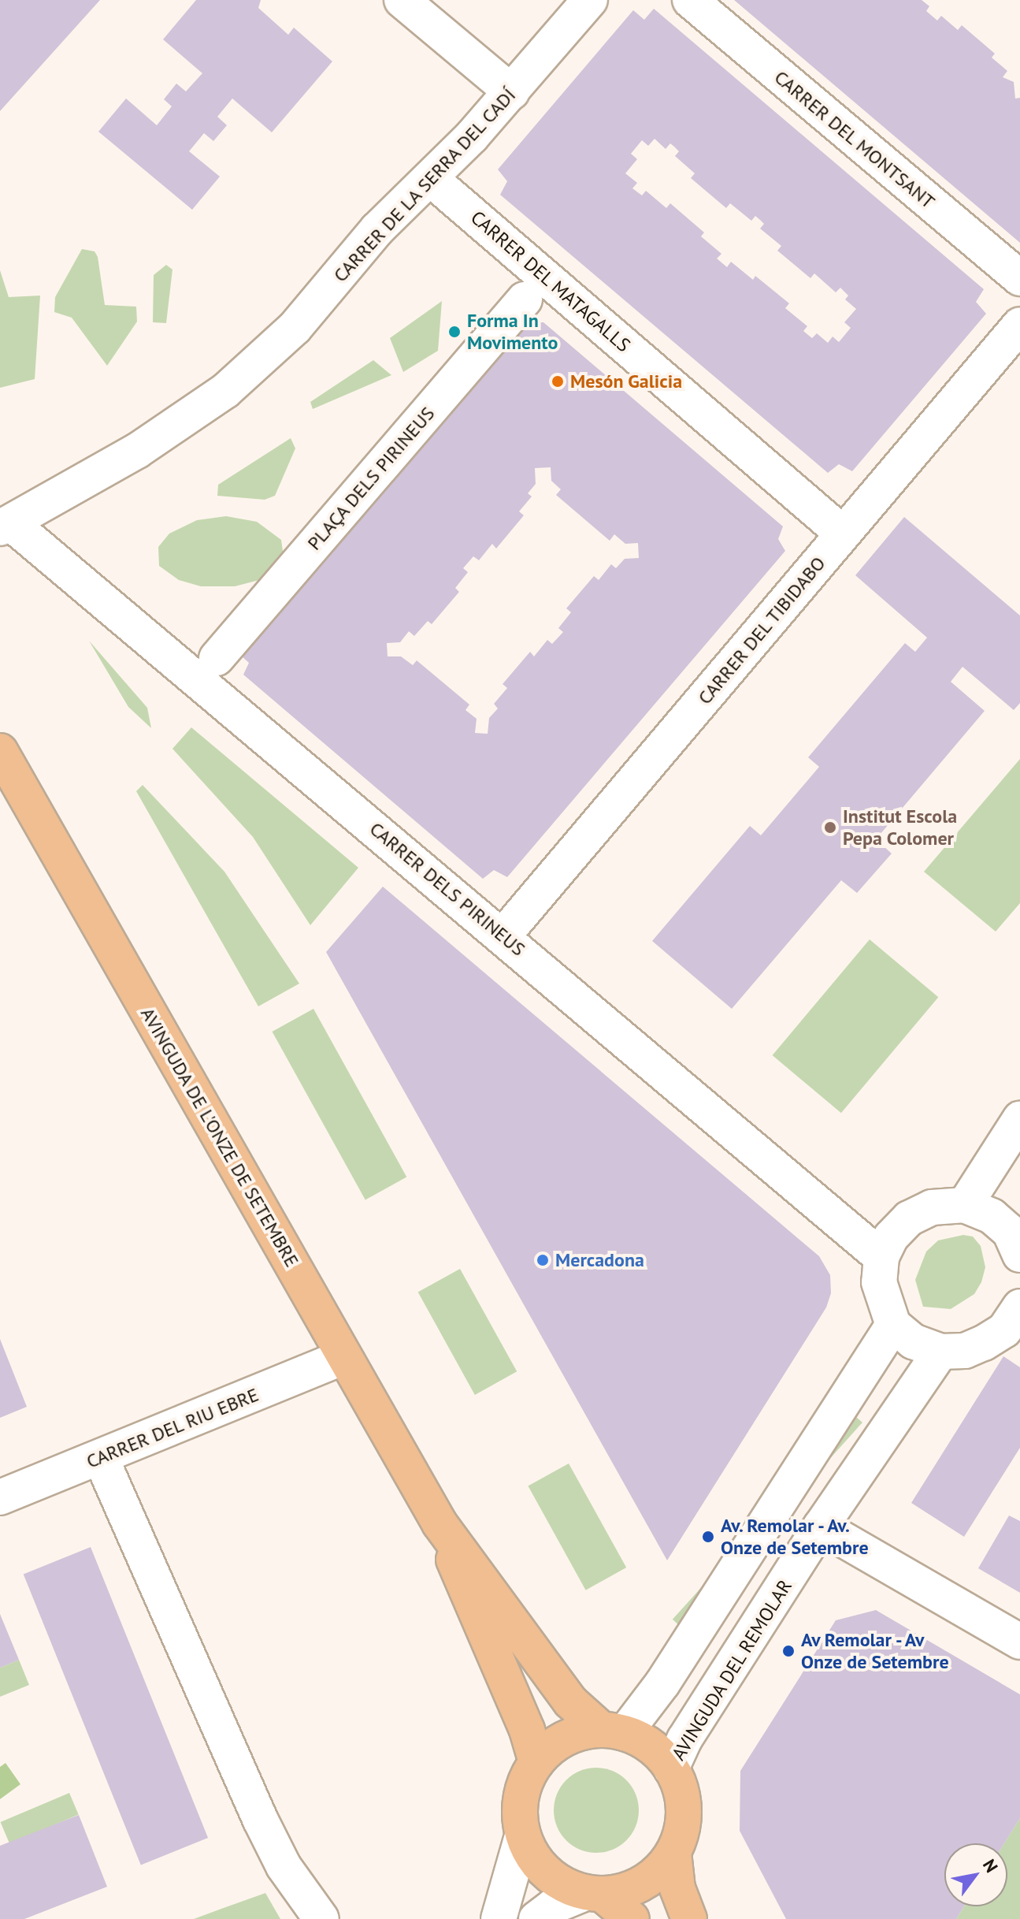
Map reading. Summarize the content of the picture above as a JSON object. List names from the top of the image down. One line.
{"streets":{"main road":["AVINGUDA DE L'ONZE DE SETEMBRE"],"street":["CARRER DEL MONTSANT","CARRER DE LA SERRA DEL CADÍ","CARRER DEL MATAGALLS","PLAÇA DELS PIRINEUS","CARRER DEL TIBIDABO","CARRER DELS PIRINEUS","CARRER DEL RIU EBRE","AVINGUDA DEL REMOLAR"]},"crossings":[["CARRER DE LA SERRA DEL CADÍ","CARRER DEL MATAGALLS"],["CARRER DE LA SERRA DEL CADÍ","CARRER DELS PIRINEUS"],["CARRER DEL MATAGALLS","CARRER DEL TIBIDABO"],["CARRER DEL TIBIDABO","CARRER DELS PIRINEUS"],["AVINGUDA DE L'ONZE DE SETEMBRE","CARRER DEL RIU EBRE"],["AVINGUDA DE L'ONZE DE SETEMBRE","AVINGUDA DEL REMOLAR"]],"places":["Forma In Movimento","Mesón Galicia","Institut Escola Pepa Colomer","Mercadona","Av. Remolar - Av. Onze de Setembre","Av Remolar - Av Onze de Setembre"],"north":"top right"}
